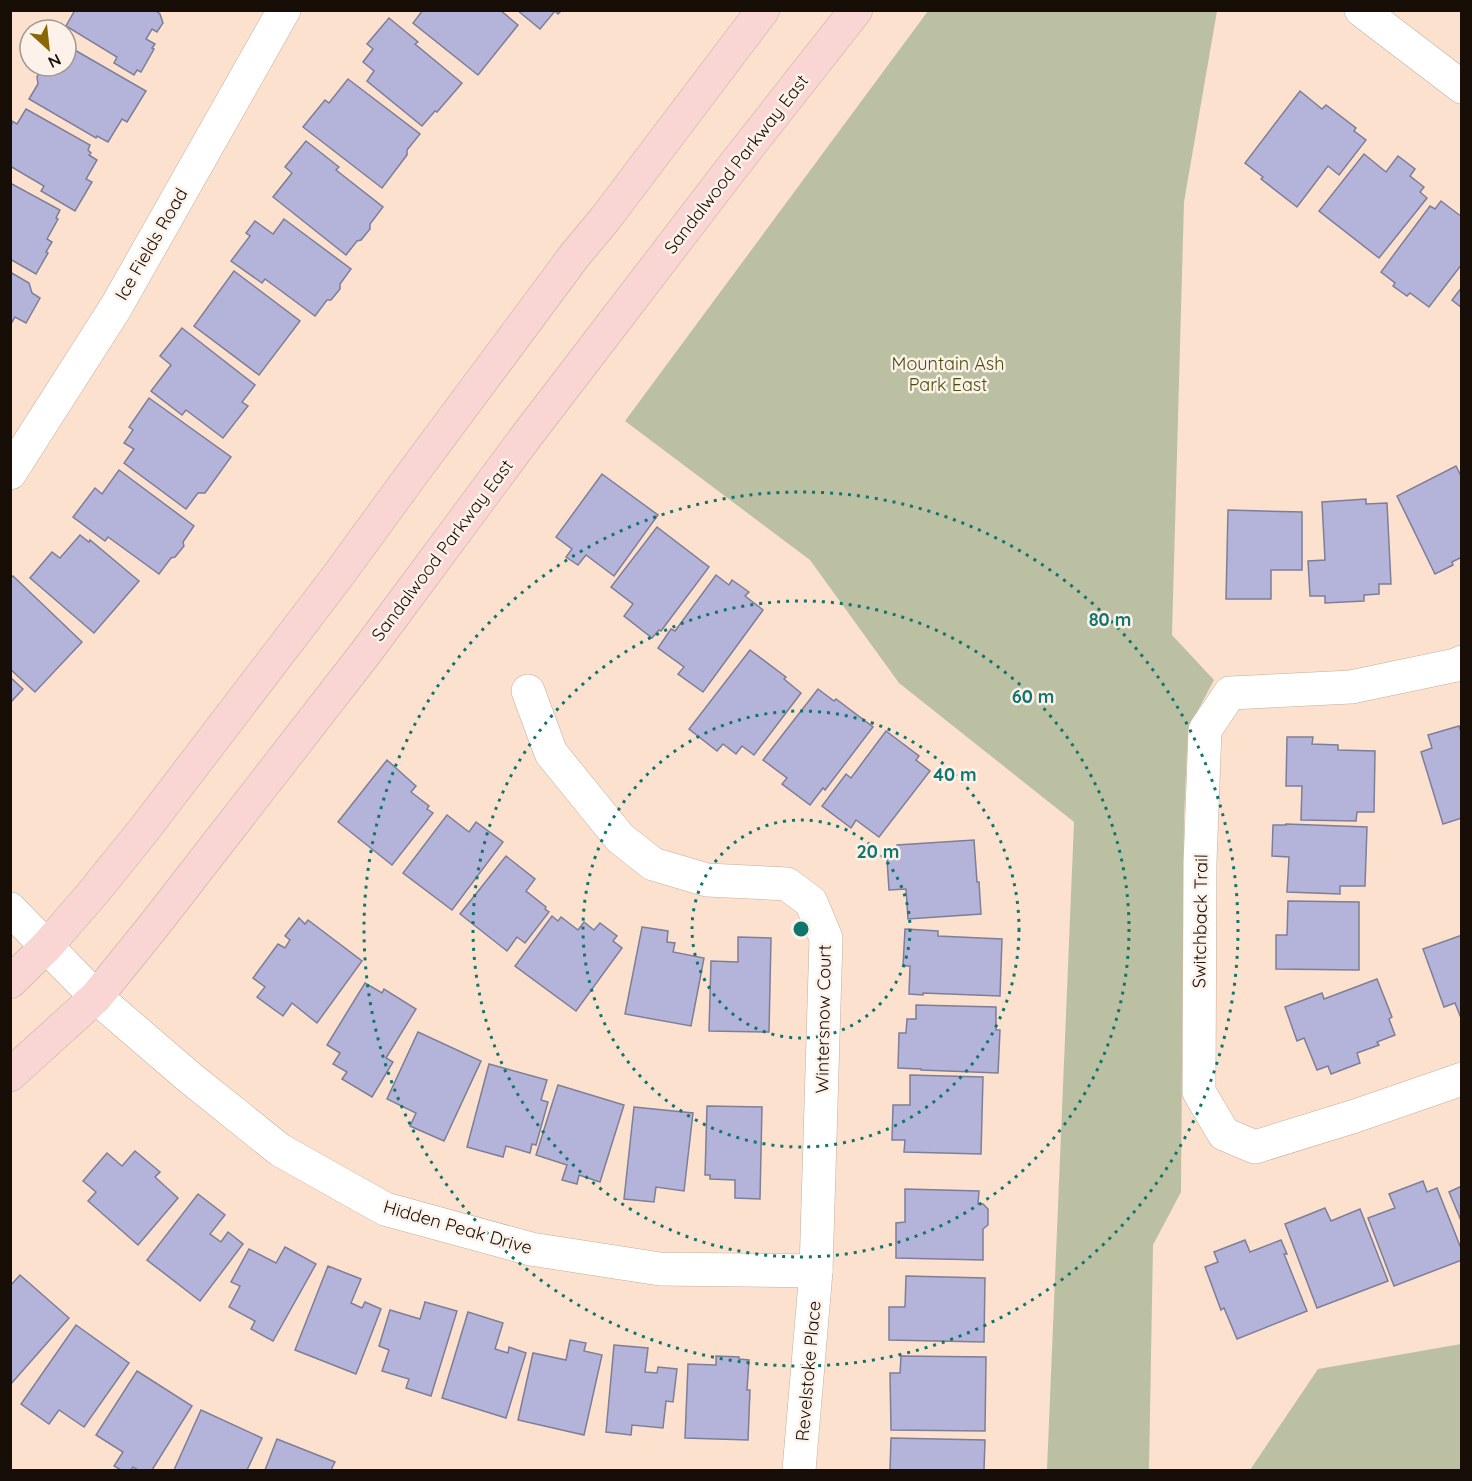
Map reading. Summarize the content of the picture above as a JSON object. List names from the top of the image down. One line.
{"streets":{"main road":["Sandalwood Parkway East"],"street":["Ice Fields Road","Switchback Trail","Wintersnow Court","Hidden Peak Drive","Revelstoke Place"]},"crossings":[["Sandalwood Parkway East","Hidden Peak Drive"],["Wintersnow Court","Hidden Peak Drive"],["Wintersnow Court","Revelstoke Place"],["Hidden Peak Drive","Revelstoke Place"]],"parks":["Mountain Ash Park East"],"north":"bottom right","rings":["80 m","60 m","40 m","20 m"]}
